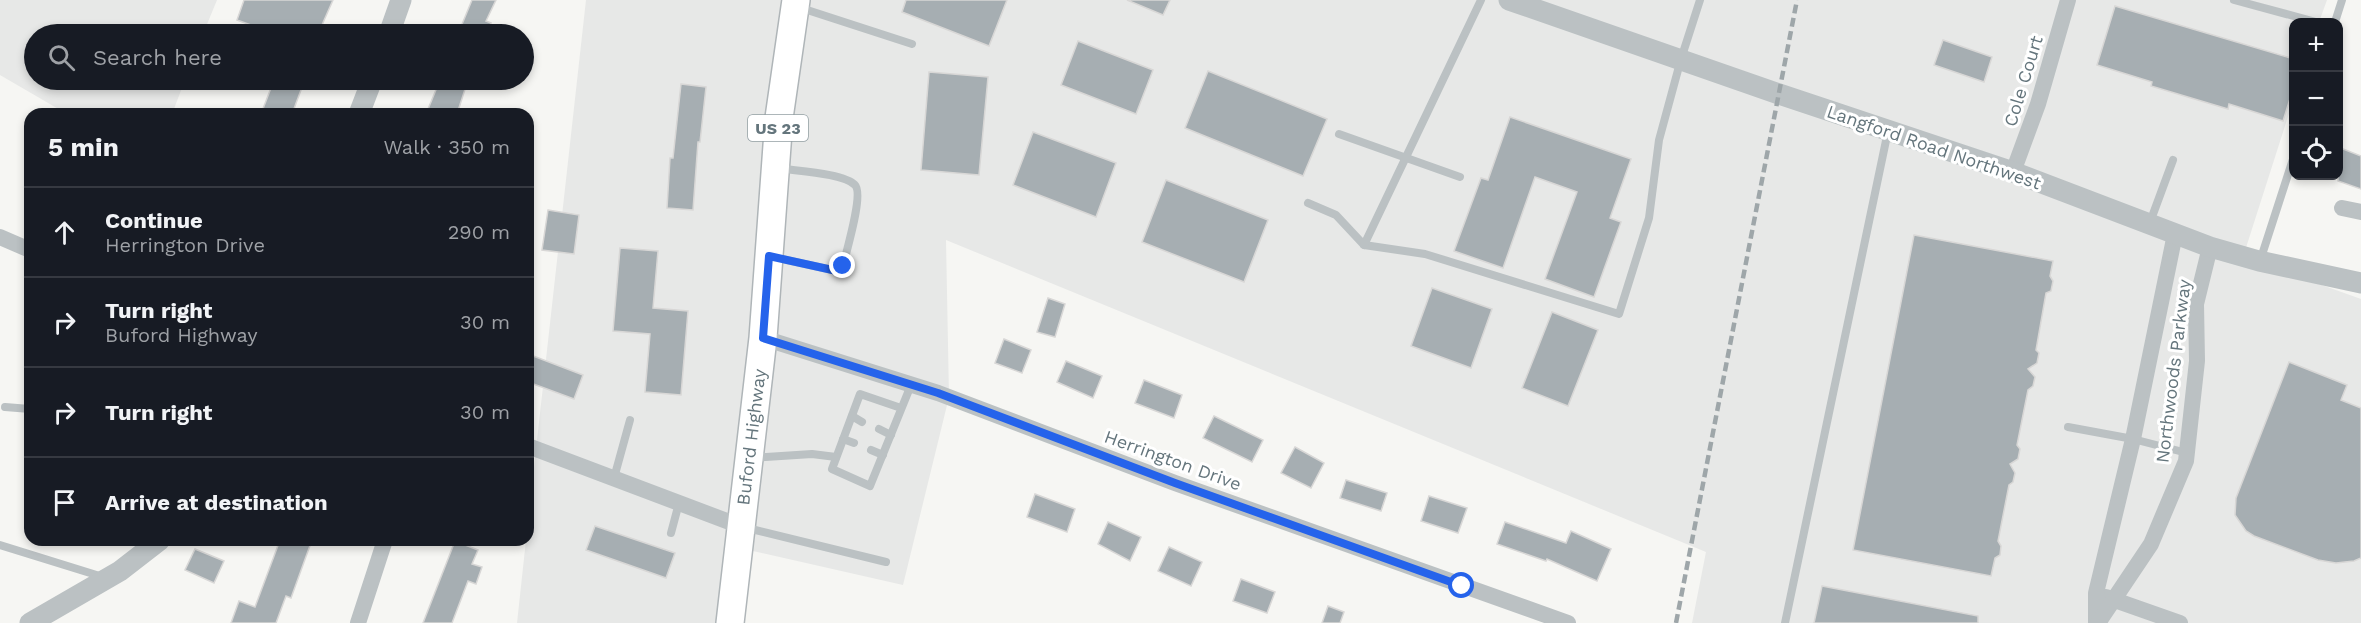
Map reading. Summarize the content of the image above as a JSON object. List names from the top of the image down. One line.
{"streets":{"main road":["US 23","Buford Highway"],"street":["Cole Court","Langford Road Northwest","Northwoods Parkway","Herrington Drive"]},"crossings":[["Cole Court","Langford Road Northwest"],["Langford Road Northwest","Northwoods Parkway"],["Buford Highway","Herrington Drive"]],"page":{"map_buttons":["+","−"],"search":"Search here","heading":["5 min","Walk · 350 m"],"list":[["Continue","Herrington Drive","290 m"],["Turn right","Buford Highway","30 m"],["Turn right","30 m"],"Arrive at destination"]}}
